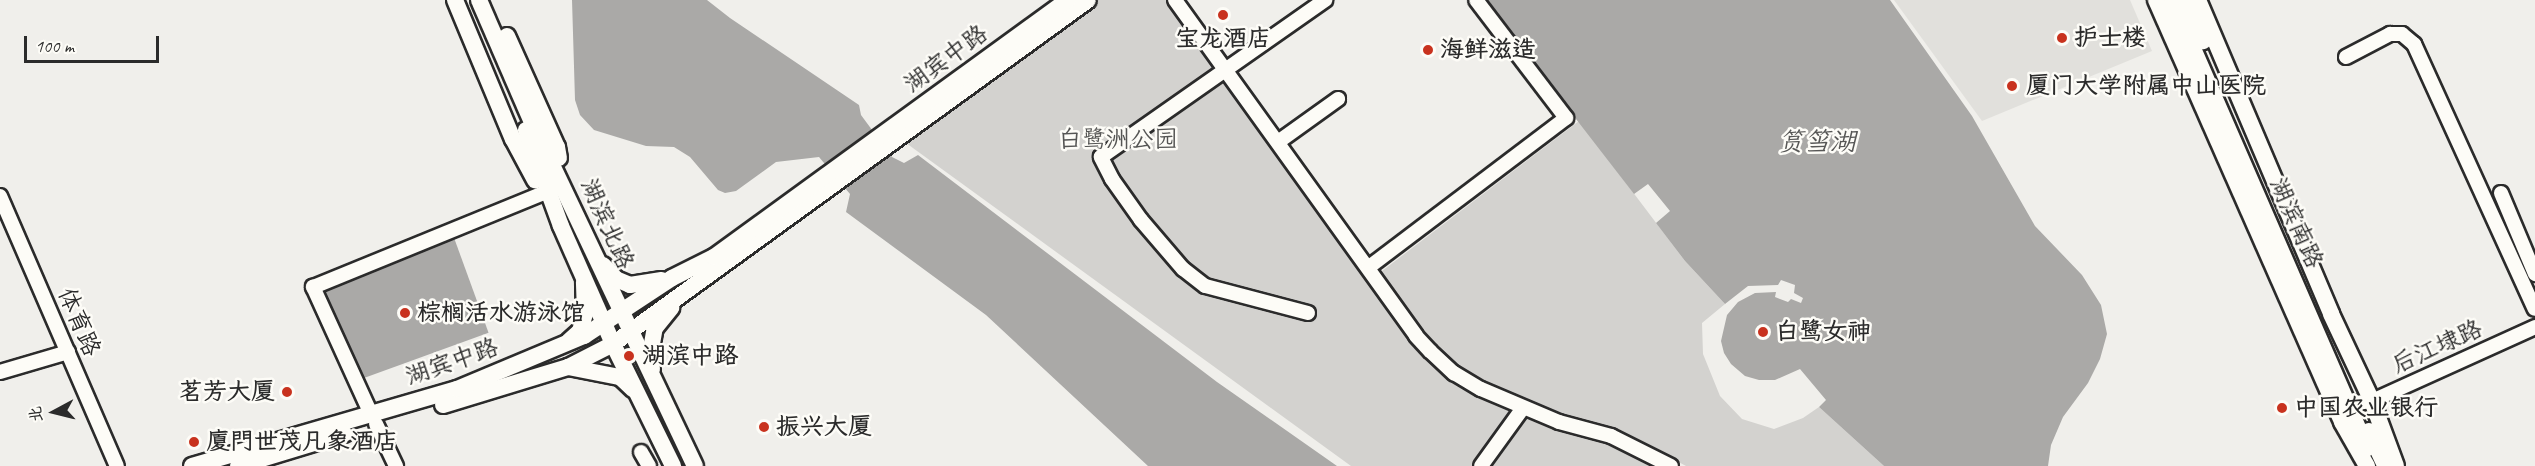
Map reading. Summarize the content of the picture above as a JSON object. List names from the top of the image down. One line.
{"streets":{"main road":["湖宾中路","湖滨南路","湖滨北路"],"street":["体育路","后江埭路"]},"crossings":[["湖宾中路","湖滨北路"],["湖滨南路","后江埭路"]],"water":["筼筜湖"],"parks":["白鹭洲公园"],"places":["宝龙酒店","护士楼","海鲜滋造","厦门大学附属中山医院","棕榈活水游泳馆","白鹭女神","湖滨中路","茗芳大厦","中国农业银行","振兴大厦","廈門世茂凡象酒店"],"scale_bar":"100 m","north":"left"}
